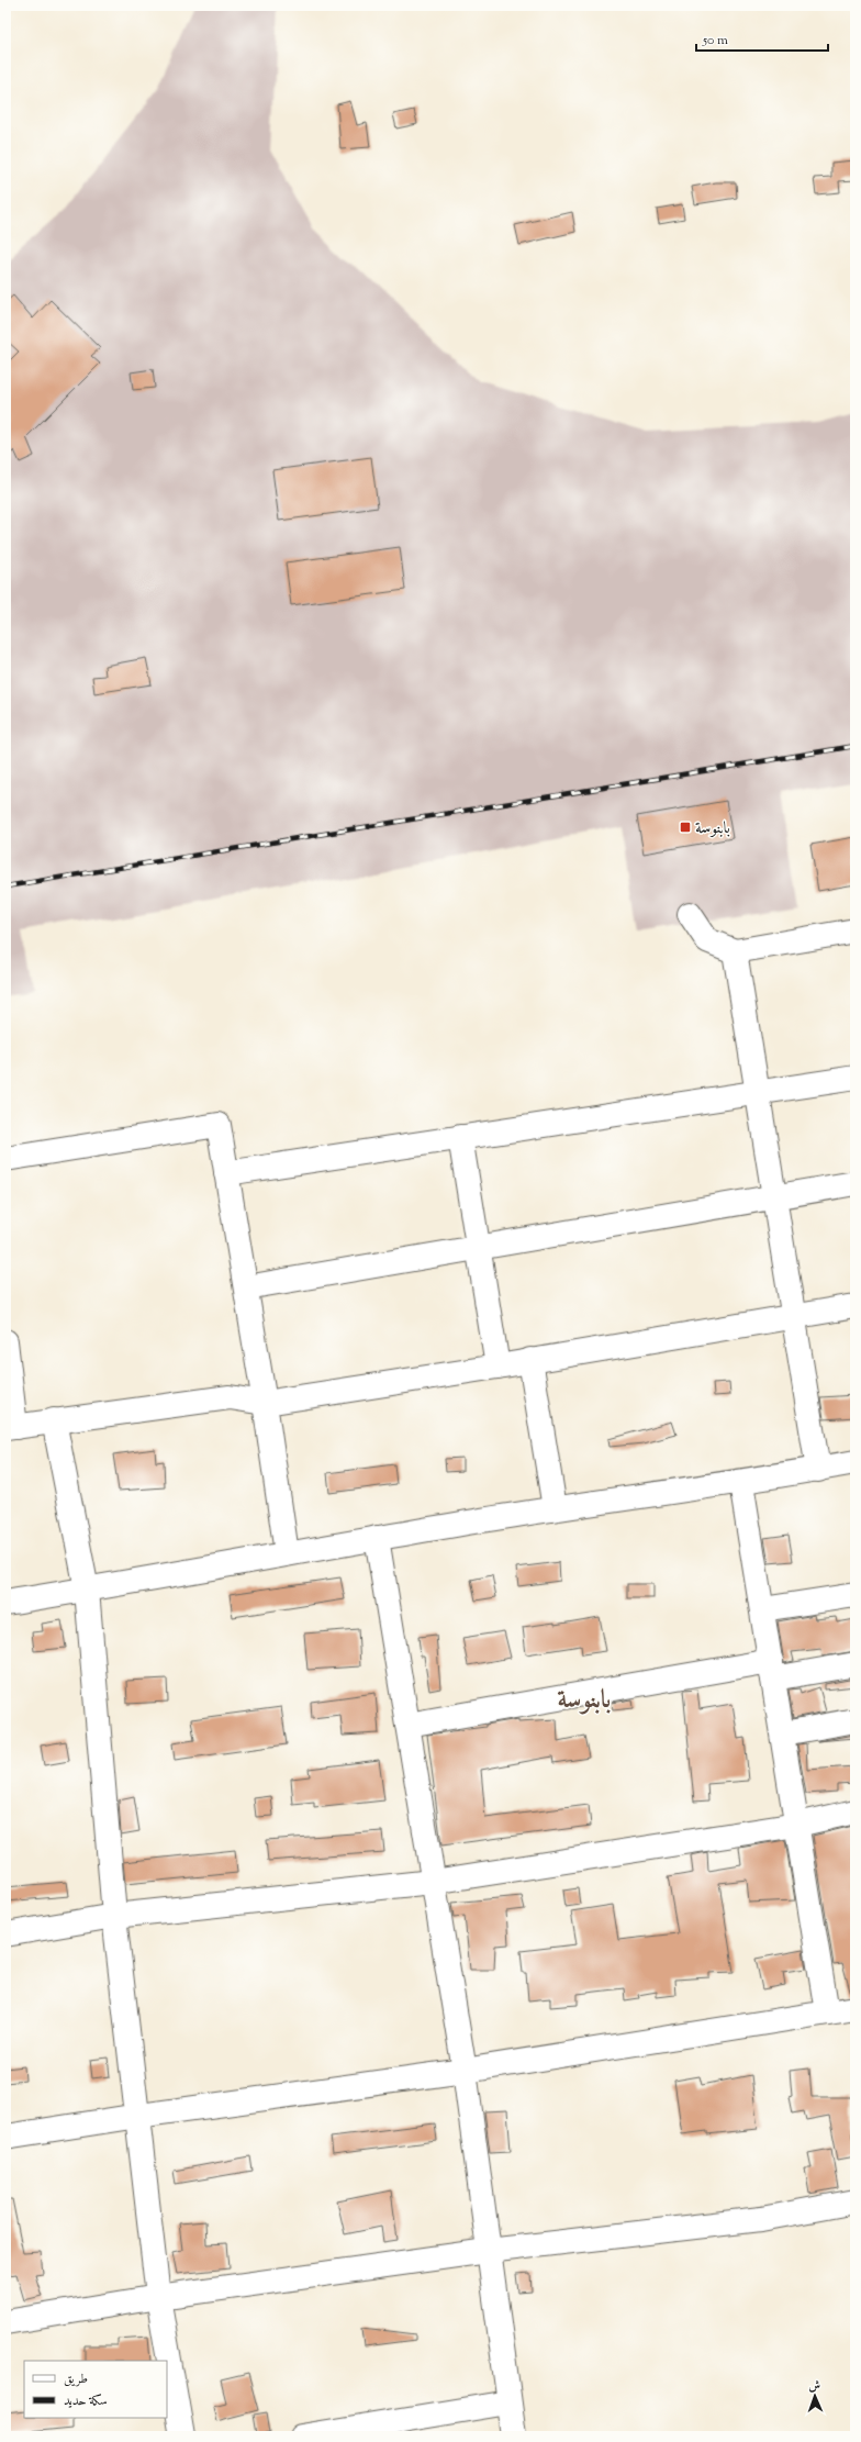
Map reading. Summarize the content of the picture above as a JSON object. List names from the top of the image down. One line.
{"districts":["بابنوسة"],"places":{"transit":["بابنوسة"]},"legend":["طريق","سكة حديد"],"scale_bar":"50 m","north":"top"}
